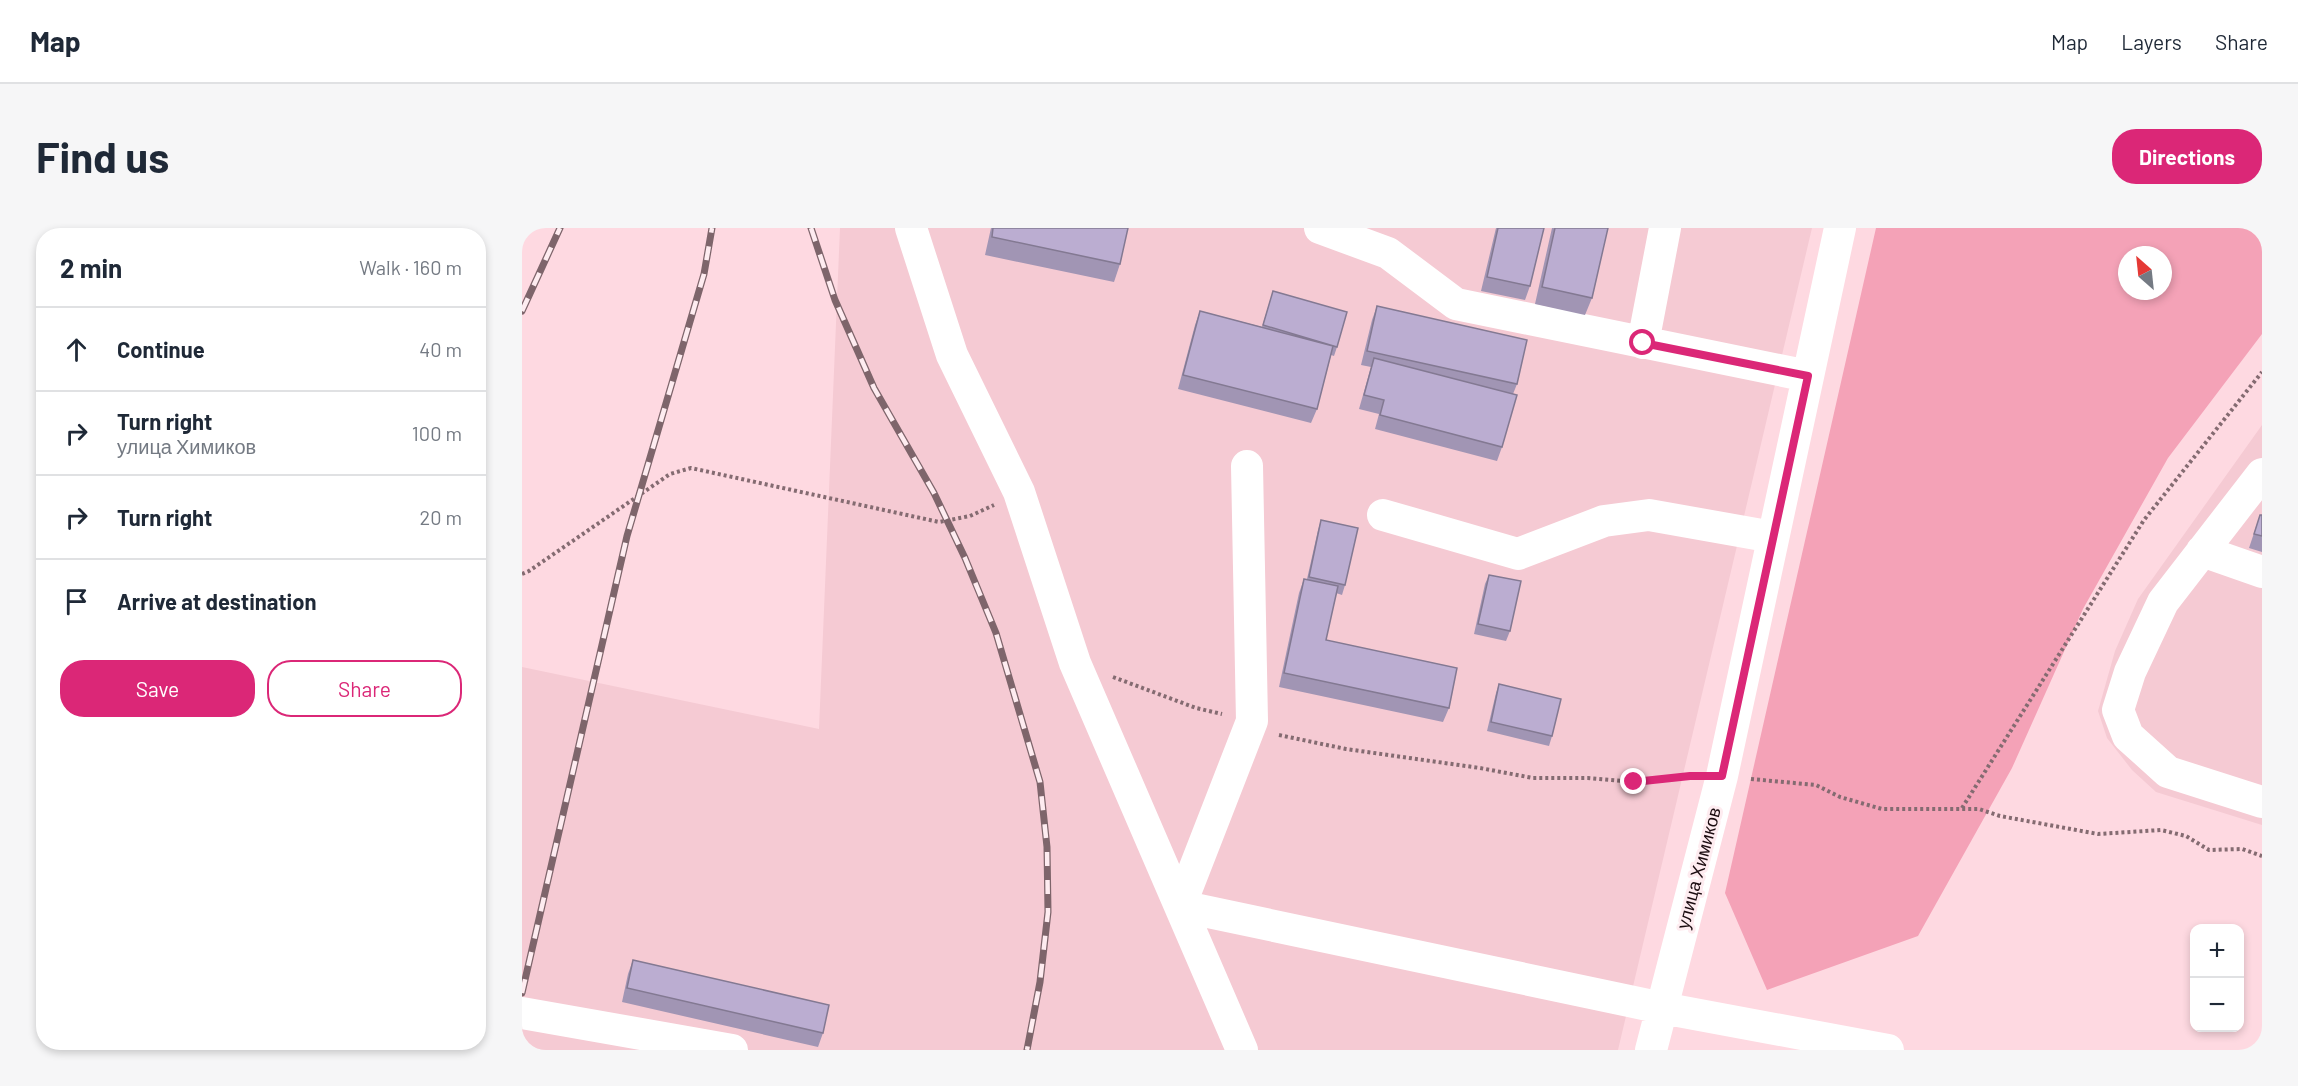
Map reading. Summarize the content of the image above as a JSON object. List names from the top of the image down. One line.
{"streets":{"street":["улица Химиков"]},"north":"top left","page":{"header":"Map","nav":["Map","Layers","Share"],"buttons":["Directions",["Save","Share"]],"title":"Find us","heading":["2 min","Walk · 160 m"],"list":[["Continue","40 m"],["Turn right","улица Химиков","100 m"],["Turn right","20 m"],"Arrive at destination"],"map_buttons":["+","−"]}}
